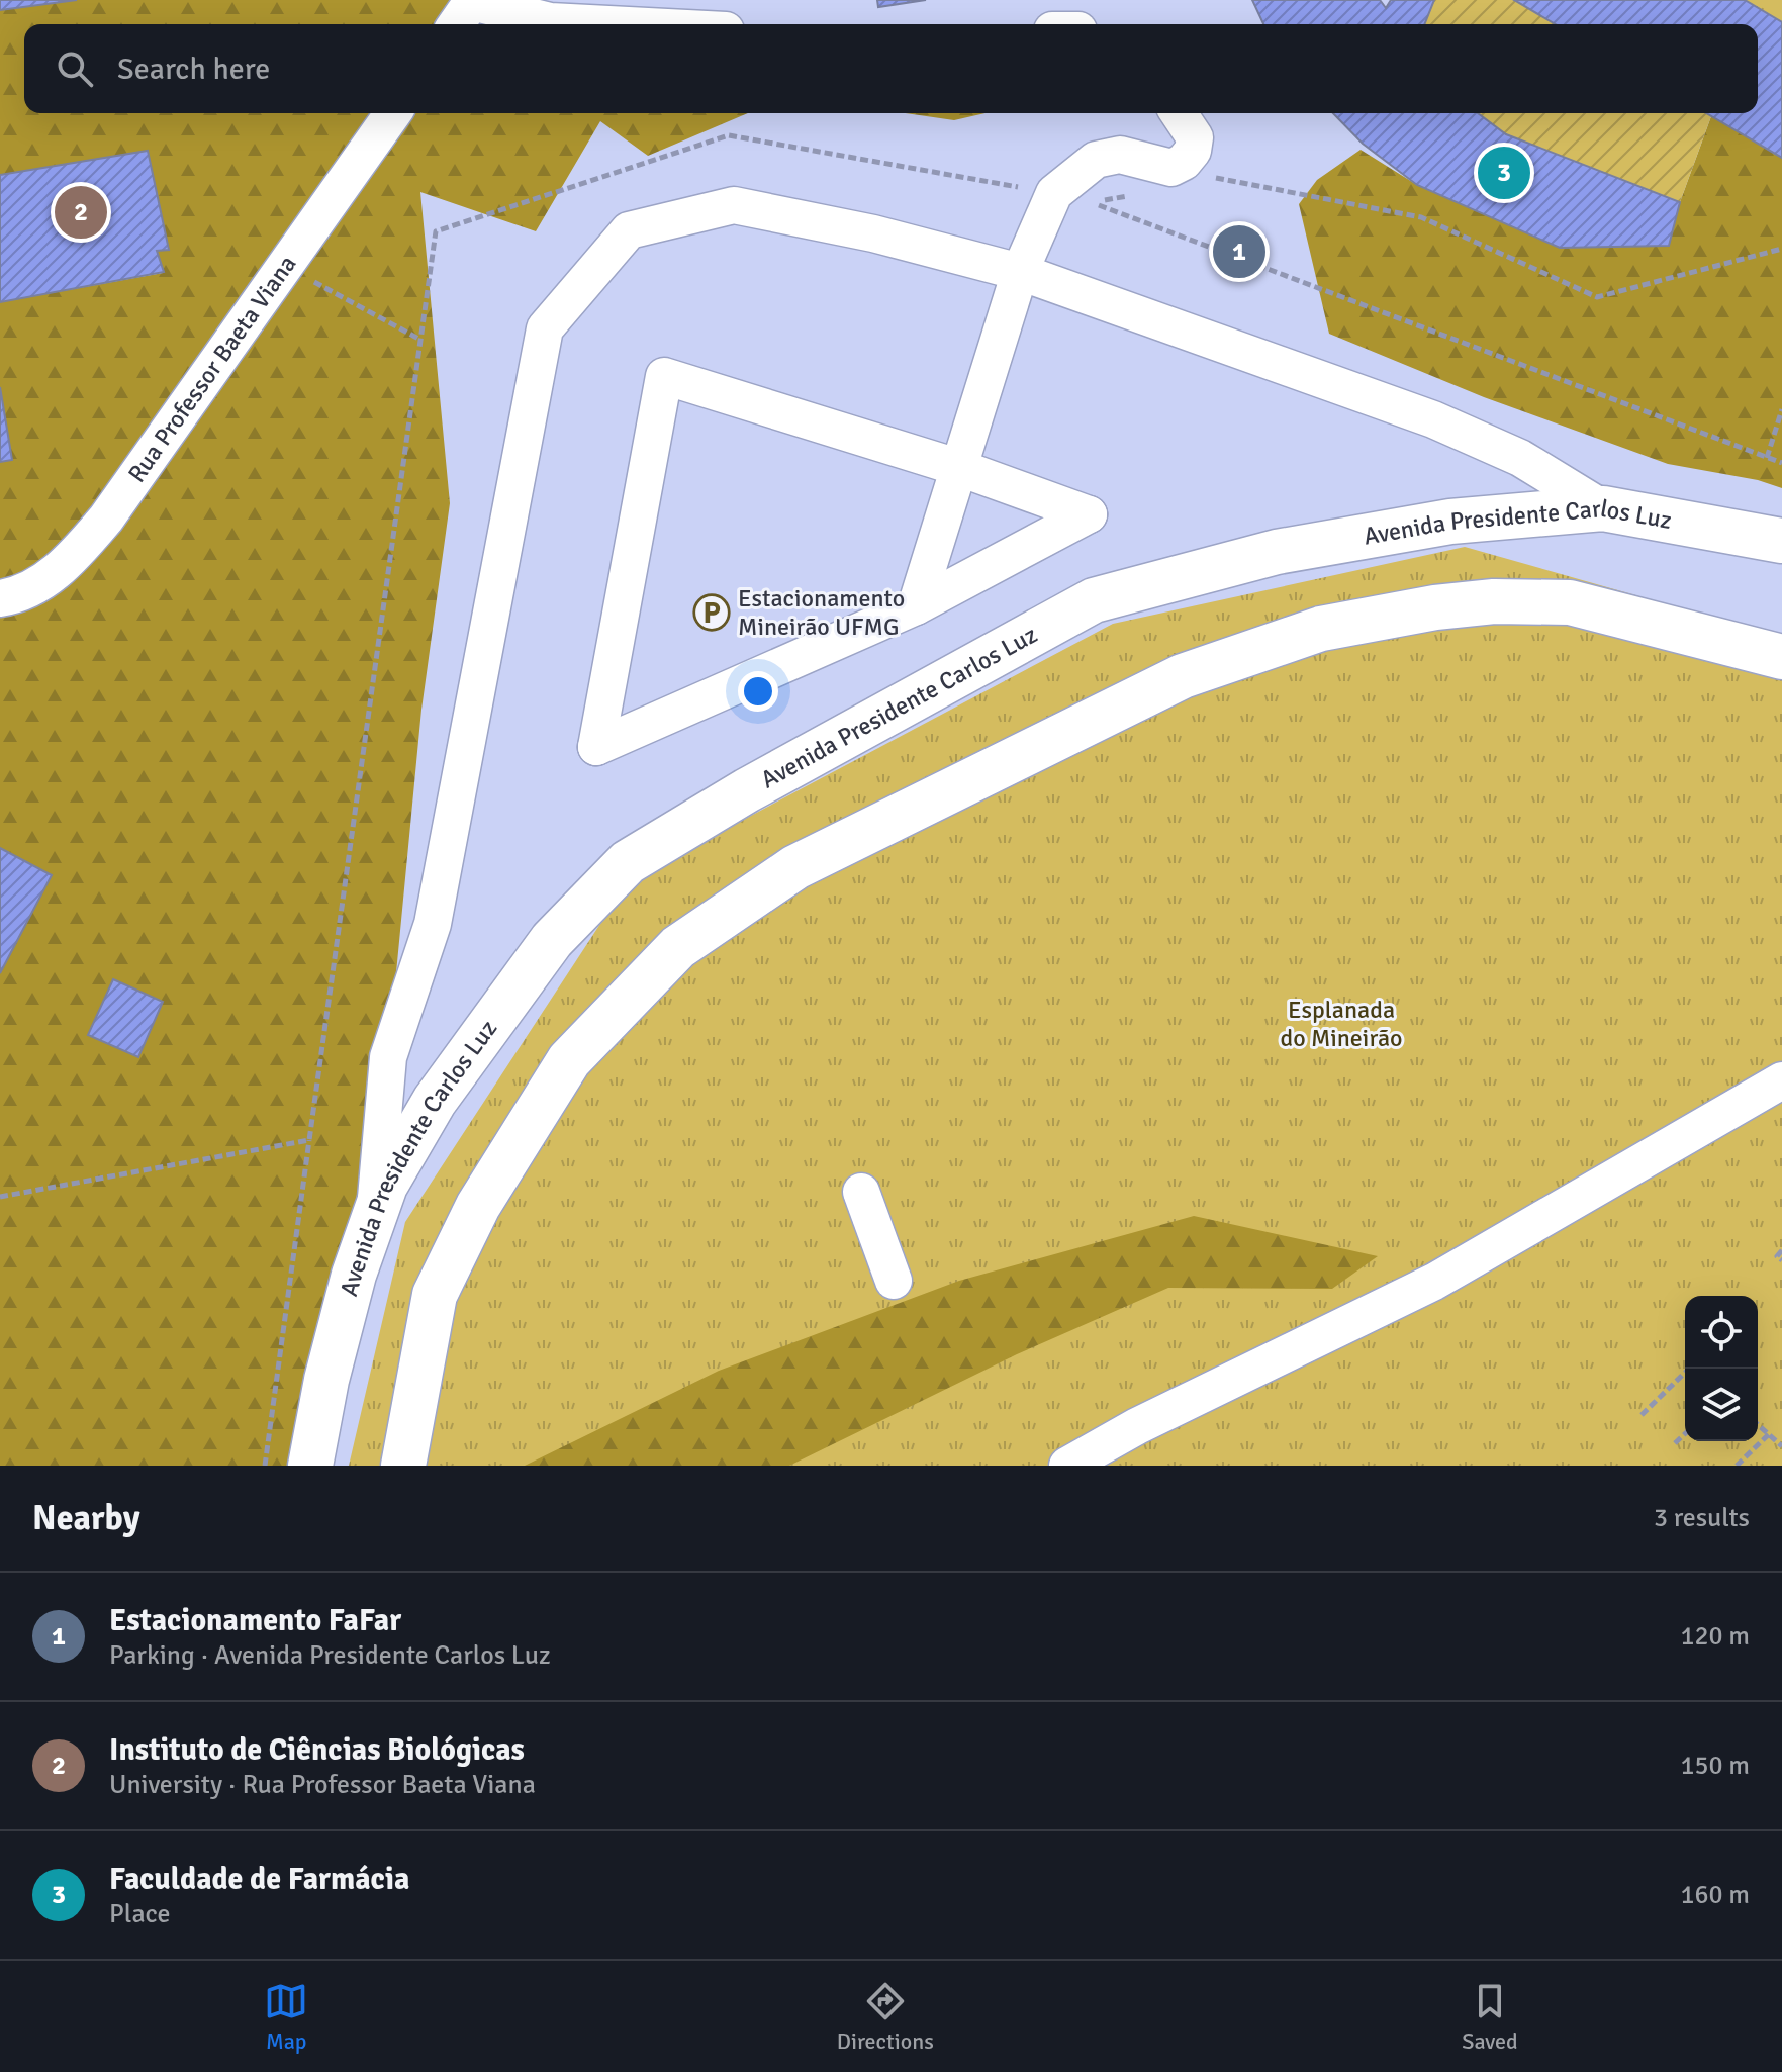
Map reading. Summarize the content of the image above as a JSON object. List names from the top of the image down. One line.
{"streets":{"main road":["Avenida Presidente Carlos Luz"],"street":["Rua Professor Baeta Viana"]},"parks":["Esplanada do Mineirão"],"places":{"parking":["Estacionamento Mineirão UFMG"]},"page":{"search":"Search here","pins":["3","2","1"],"heading":["Nearby","3 results"],"list":[{"mark":"1","name":"Estacionamento FaFar","note":"Parking · Avenida Presidente Carlos Luz","value":"120 m"},{"mark":"2","name":"Instituto de Ciências Biológicas","note":"University · Rua Professor Baeta Viana","value":"150 m"},{"mark":"3","name":"Faculdade de Farmácia","note":"Place","value":"160 m"}],"nav":["Map","Directions","Saved"]}}
